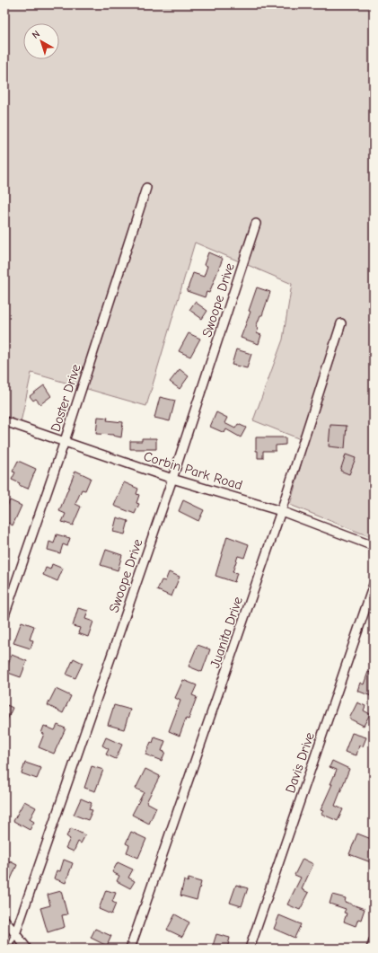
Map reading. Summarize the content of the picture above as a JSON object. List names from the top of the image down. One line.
{"streets":{"street":["Swoope Drive","Doster Drive","Corbin Park Road","Juanita Drive","Davis Drive"]},"crossings":[["Swoope Drive","Corbin Park Road"],["Doster Drive","Corbin Park Road"],["Corbin Park Road","Juanita Drive"]],"north":"top left"}
